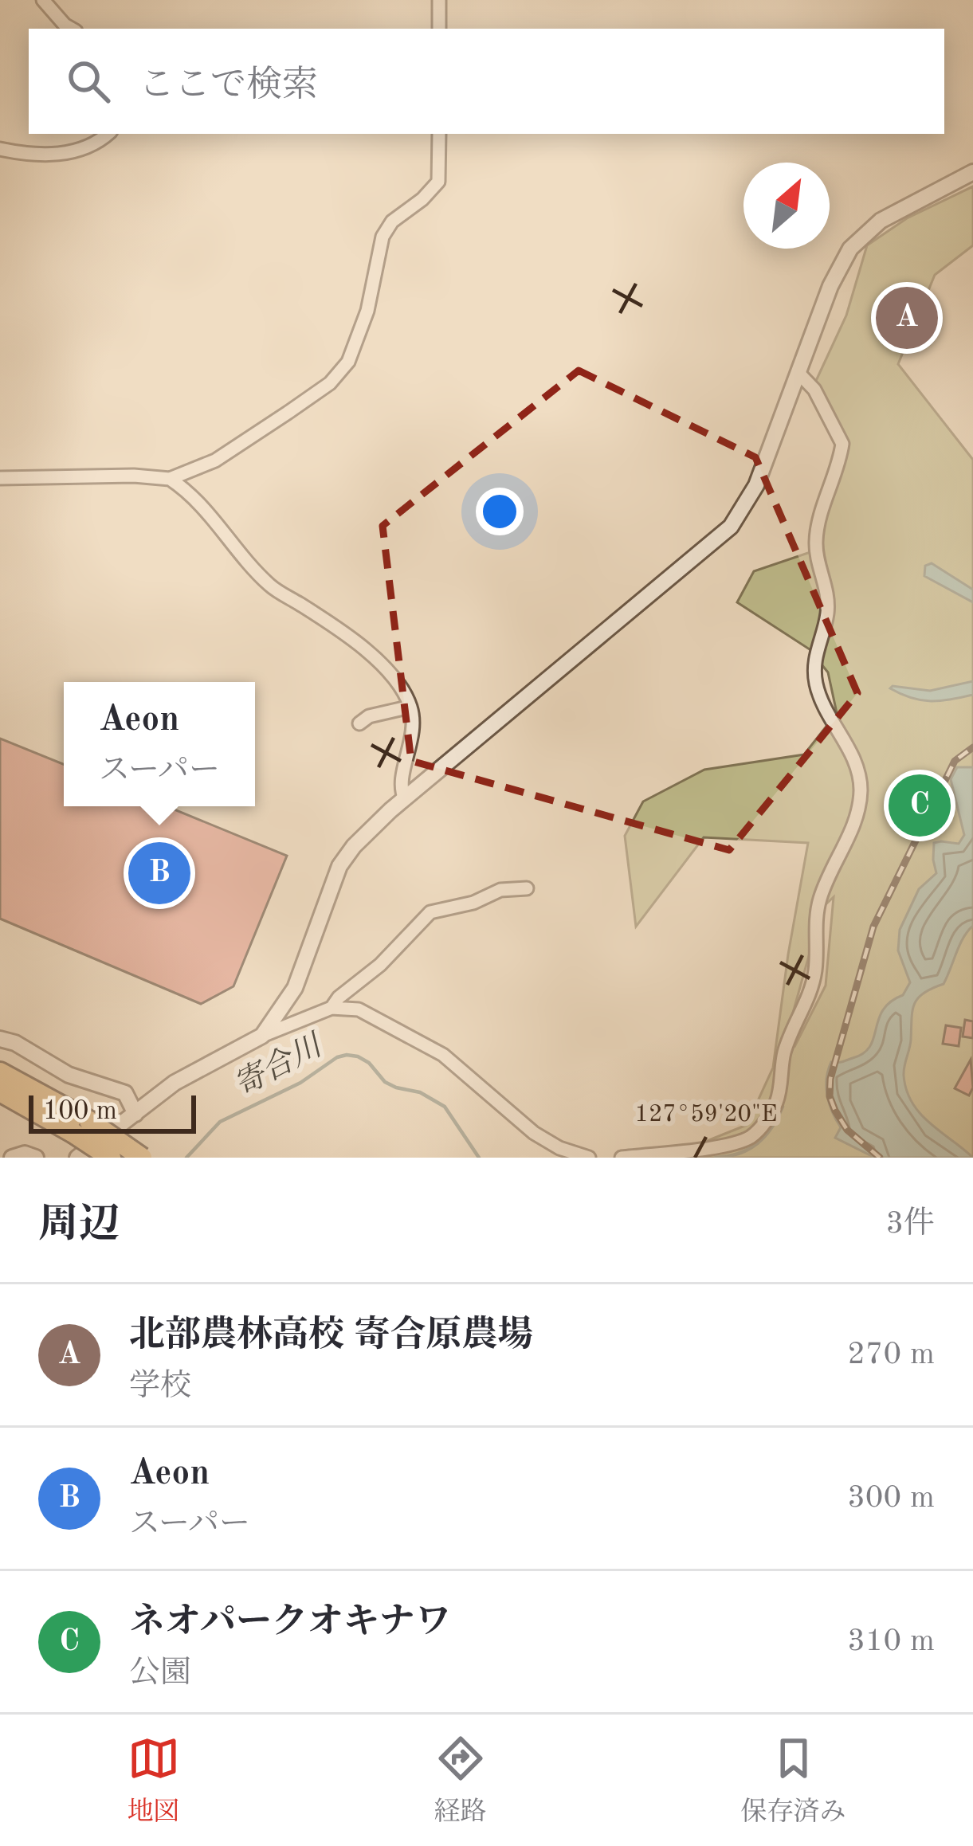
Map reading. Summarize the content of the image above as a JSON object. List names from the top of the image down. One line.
{"water":["寄合川"],"scale_bar":"100 m","north":"top right","page":{"search":"ここで検索","pins":["A","C","B"],"popup":["Aeon","スーパー"],"scale":"100 m","heading":["周辺","3件"],"list":[{"mark":"A","name":"北部農林高校 寄合原農場","note":"学校","value":"270 m"},{"mark":"B","name":"Aeon","note":"スーパー","value":"300 m"},{"mark":"C","name":"ネオパークオキナワ","note":"公園","value":"310 m"}],"nav":["地図","経路","保存済み"]},"coordinates":["127°59'20\"E"]}
